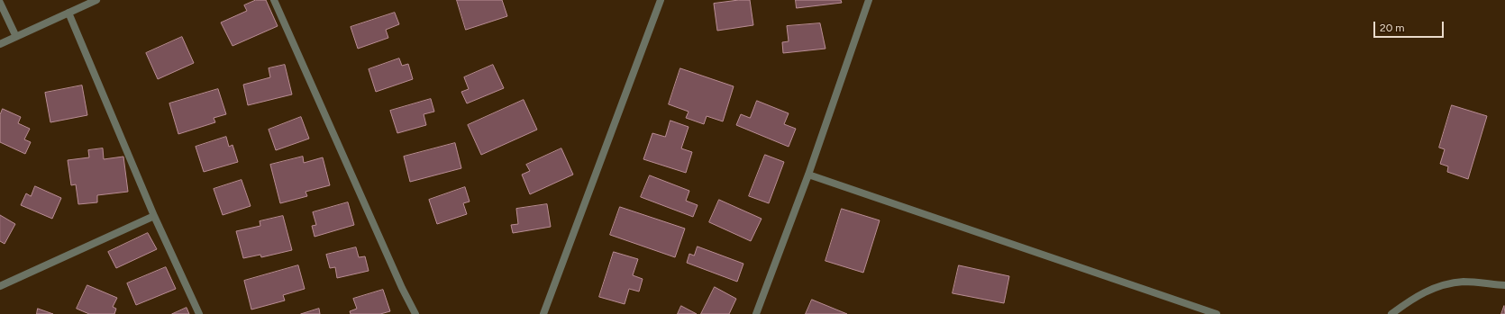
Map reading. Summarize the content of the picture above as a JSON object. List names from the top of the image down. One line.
{"scale_bar":"20 m"}
